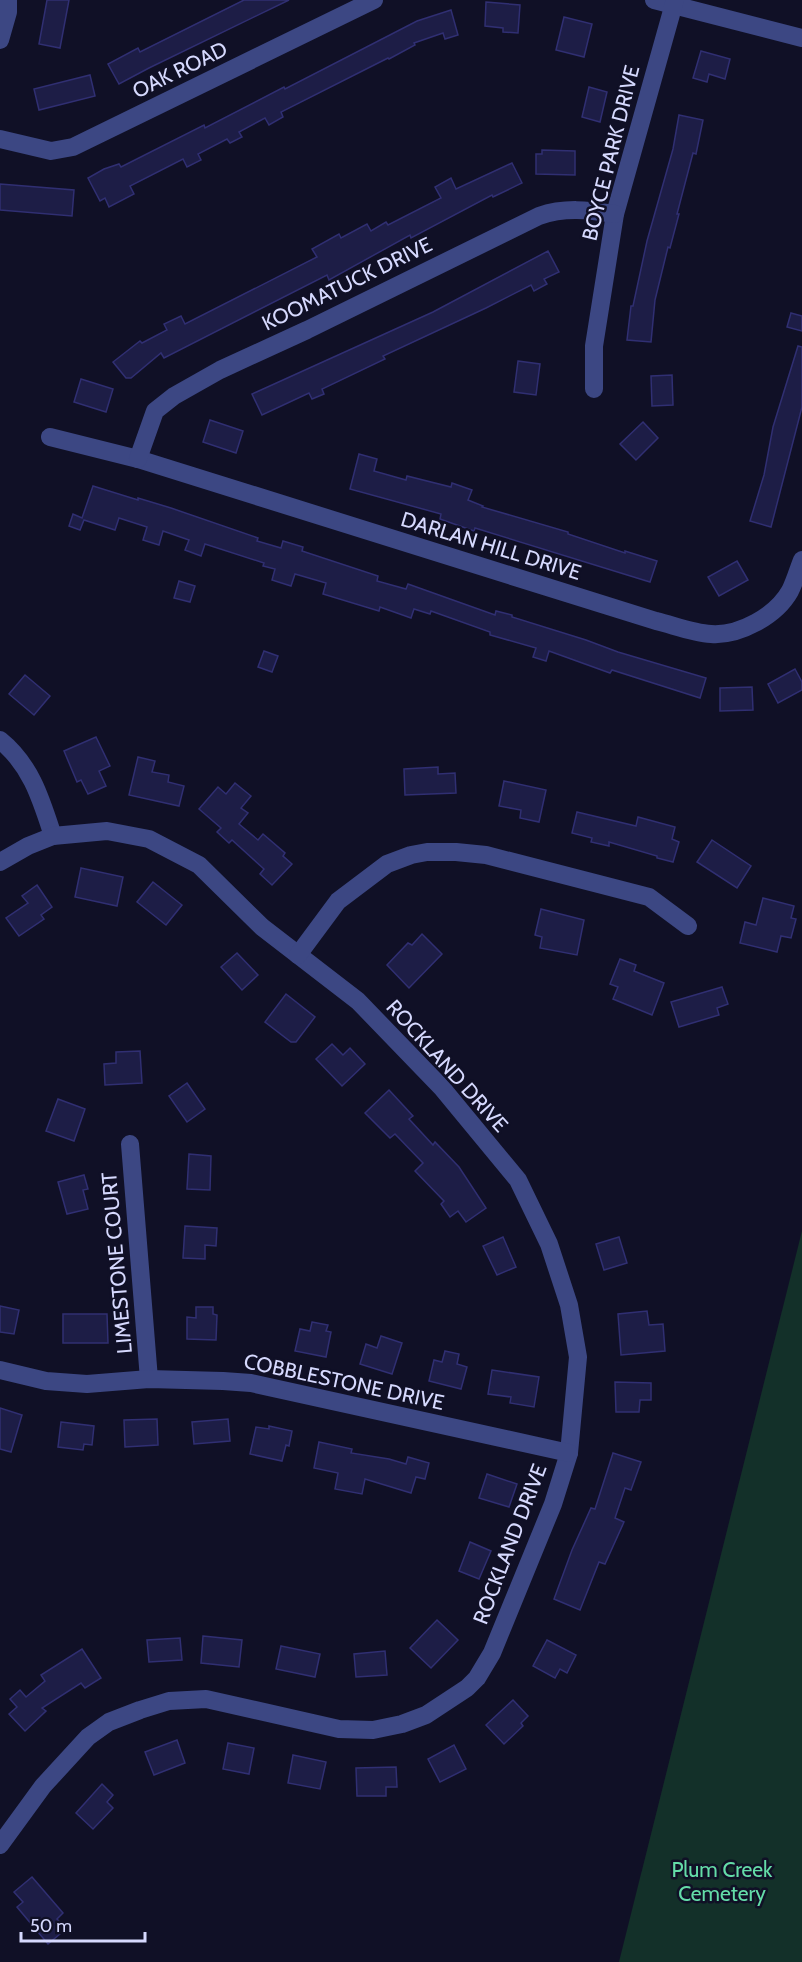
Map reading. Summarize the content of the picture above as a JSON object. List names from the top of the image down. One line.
{"streets":{"street":["OAK ROAD","BOYCE PARK DRIVE","KOOMATUCK DRIVE","DARLAN HILL DRIVE","ROCKLAND DRIVE","LIMESTONE COURT","COBBLESTONE DRIVE"]},"crossings":[["BOYCE PARK DRIVE","KOOMATUCK DRIVE"],["KOOMATUCK DRIVE","DARLAN HILL DRIVE"],["ROCKLAND DRIVE","COBBLESTONE DRIVE"],["LIMESTONE COURT","COBBLESTONE DRIVE"]],"parks":["Plum Creek Cemetery"],"scale_bar":"50 m"}
